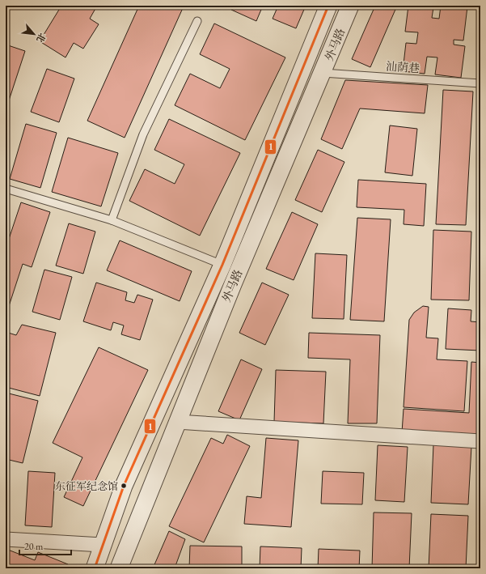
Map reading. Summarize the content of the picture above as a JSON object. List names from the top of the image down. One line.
{"streets":{"street":["外马路"],"lane":["汕荫巷"]},"crossings":[["外马路","汕荫巷"]],"places":["东征军纪念馆"],"lines":["transit line 1"],"scale_bar":"20 m","north":"bottom right"}
